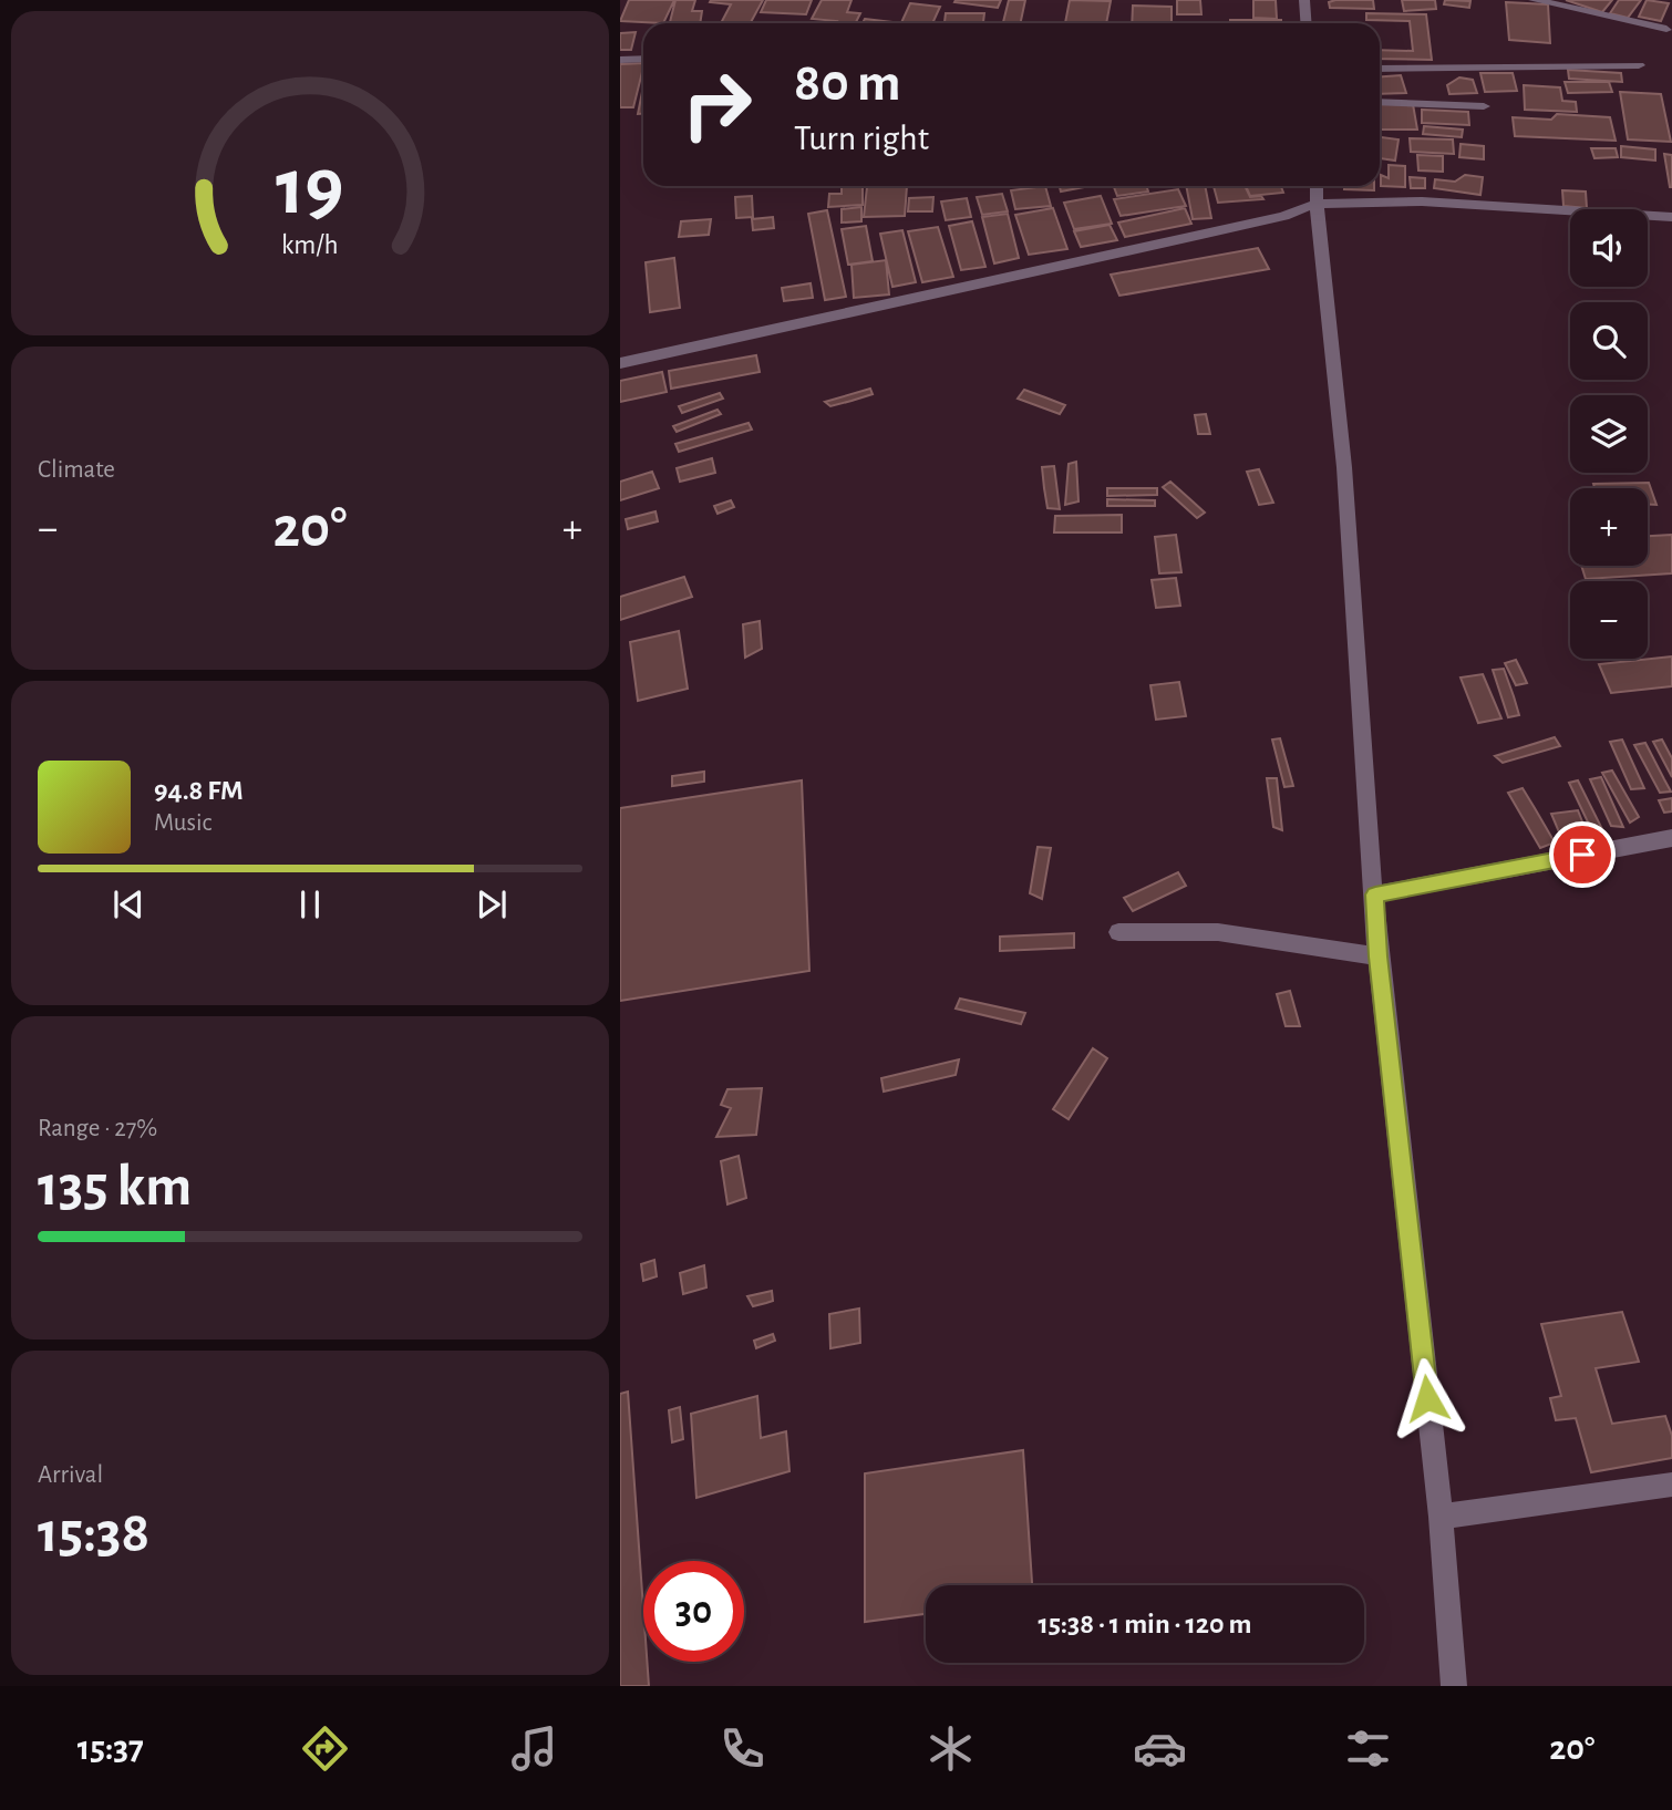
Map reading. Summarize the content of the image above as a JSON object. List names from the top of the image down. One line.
{"page":{"turn":["80 m","Turn right"],"map_buttons":["+","−"],"tile":["Climate",["Range · 27%","135 km"],["Arrival","15:38"]],"heat":["−","20°","+"],"song":["94.8 FM","Music"],"limit":"30","trip":"15:38 · 1 min · 120 m","tabs":["15:37","20°"],"gauge":["19","km/h"]}}
